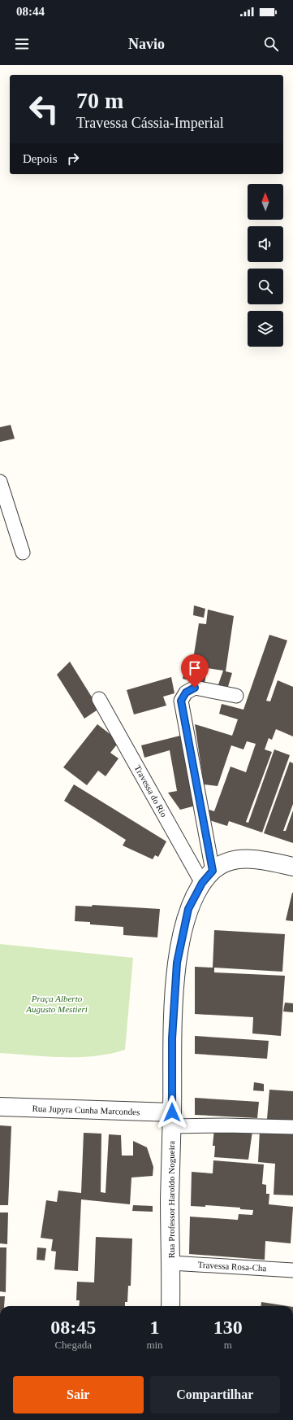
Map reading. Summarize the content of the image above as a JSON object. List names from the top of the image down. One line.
{"streets":{"street":["Rua Jupyra Cunha Marcondes","Rua Professor Haroldo Nogueira"],"lane":["Travessa do Rio","Travessa Rosa-Cha"]},"crossings":[["Travessa do Rio","Rua Professor Haroldo Nogueira"],["Rua Jupyra Cunha Marcondes","Rua Professor Haroldo Nogueira"],["Rua Professor Haroldo Nogueira","Travessa Rosa-Cha"]],"parks":["Praça Alberto Augusto Mestieri"],"north":"top","page":{"status":"08:44","header":"Navio","turn":["70 m","Travessa Cássia-Imperial"],"then":"Depois","eta":["08:45","Chegada","1","min","130","m"],"buttons":["Sair","Compartilhar"]}}
